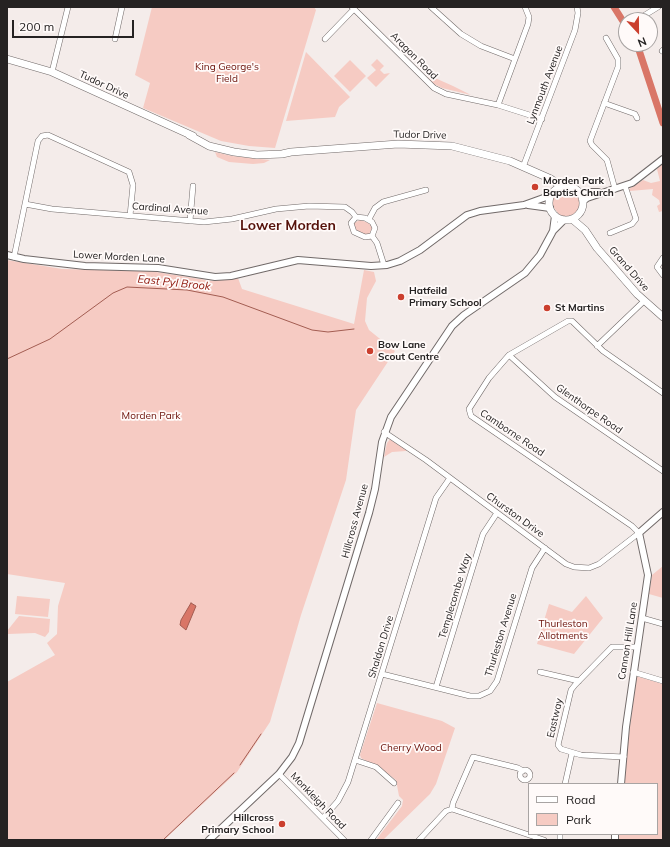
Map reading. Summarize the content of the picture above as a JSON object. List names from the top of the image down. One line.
{"streets":{"main road":["Tudor Drive","Grand Drive"],"street":["Aragon Road","Lynmouth Avenue","Cardinal Avenue","Lower Morden Lane","Glenthorpe Road","Camborne Road","Churston Drive","Hillcross Avenue","Templecombe Way","Thurleston Avenue","Cannon Hill Lane","Shaldon Drive","Eastway","Monkleigh Road"]},"crossings":[["Aragon Road","Lynmouth Avenue"],["Tudor Drive","Lynmouth Avenue"],["Tudor Drive","Lower Morden Lane"],["Tudor Drive","Grand Drive"],["Tudor Drive","Hillcross Avenue"],["Lower Morden Lane","Grand Drive"],["Lower Morden Lane","Hillcross Avenue"],["Grand Drive","Hillcross Avenue"],["Glenthorpe Road","Camborne Road"],["Camborne Road","Churston Drive"],["Camborne Road","Cannon Hill Lane"],["Churston Drive","Hillcross Avenue"],["Churston Drive","Templecombe Way"],["Churston Drive","Thurleston Avenue"],["Churston Drive","Cannon Hill Lane"],["Churston Drive","Shaldon Drive"],["Hillcross Avenue","Monkleigh Road"],["Templecombe Way","Thurleston Avenue"],["Thurleston Avenue","Shaldon Drive"],["Cannon Hill Lane","Eastway"],["Shaldon Drive","Monkleigh Road"]],"districts":["Lower Morden"],"water":["East Pyl Brook"],"parks":["King George's Field","Morden Park","Thurleston Allotments","Cherry Wood"],"places":["Morden Park Baptist Church","Hatfeild Primary School","St Martins","Bow Lane Scout Centre","Hillcross Primary School"],"legend":["Road","Park"],"scale_bar":"200 m","north":"bottom"}
